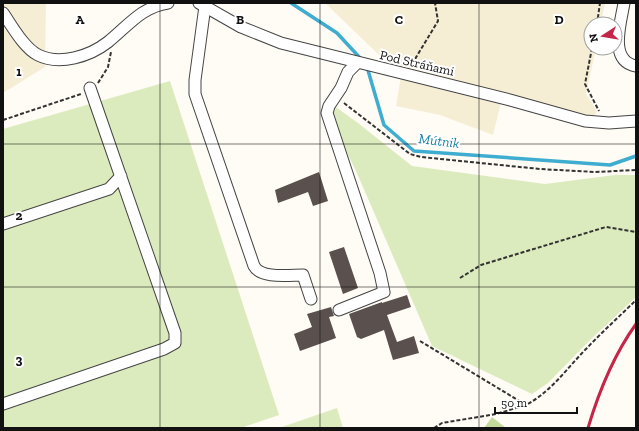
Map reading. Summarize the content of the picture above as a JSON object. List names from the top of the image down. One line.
{"streets":{"street":["Pod Stráňami"]},"water":["Mútnik"],"scale_bar":"50 m","north":"left","grid":{"columns":["A","B","C","D"],"rows":["1","2","3"]}}
